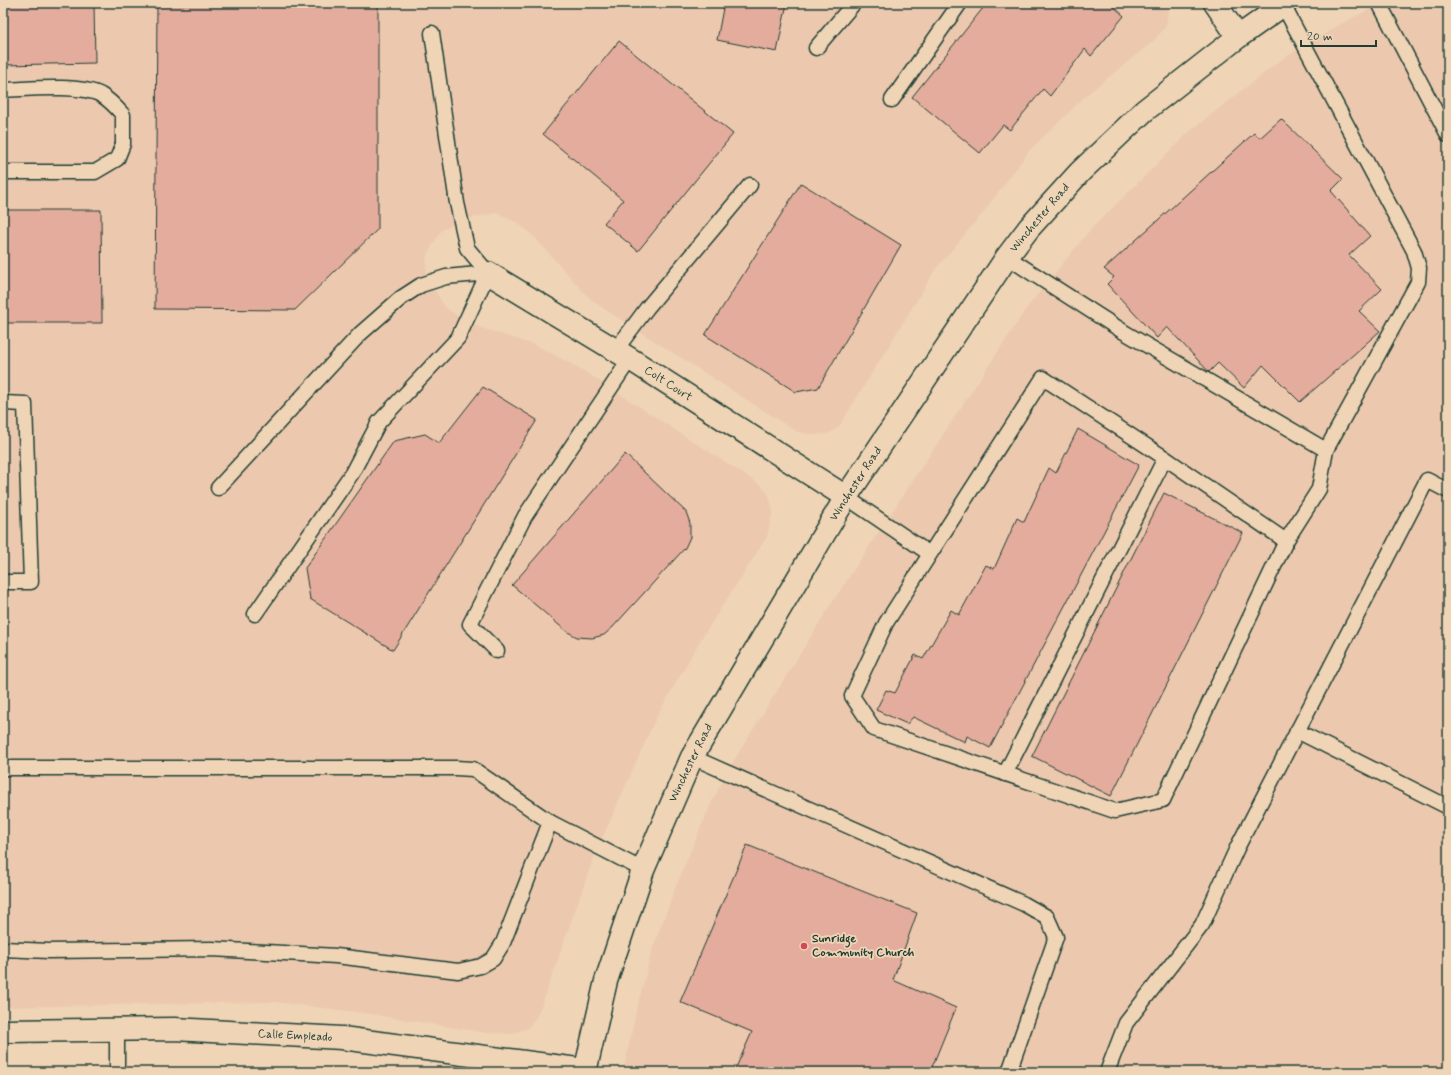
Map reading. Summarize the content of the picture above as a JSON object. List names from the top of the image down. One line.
{"streets":{"street":["Winchester Road","Colt Court","Calle Empleado"]},"crossings":[["Winchester Road","Colt Court"],["Winchester Road","Calle Empleado"]],"places":["Sunridge Community Church"],"scale_bar":"20 m"}
